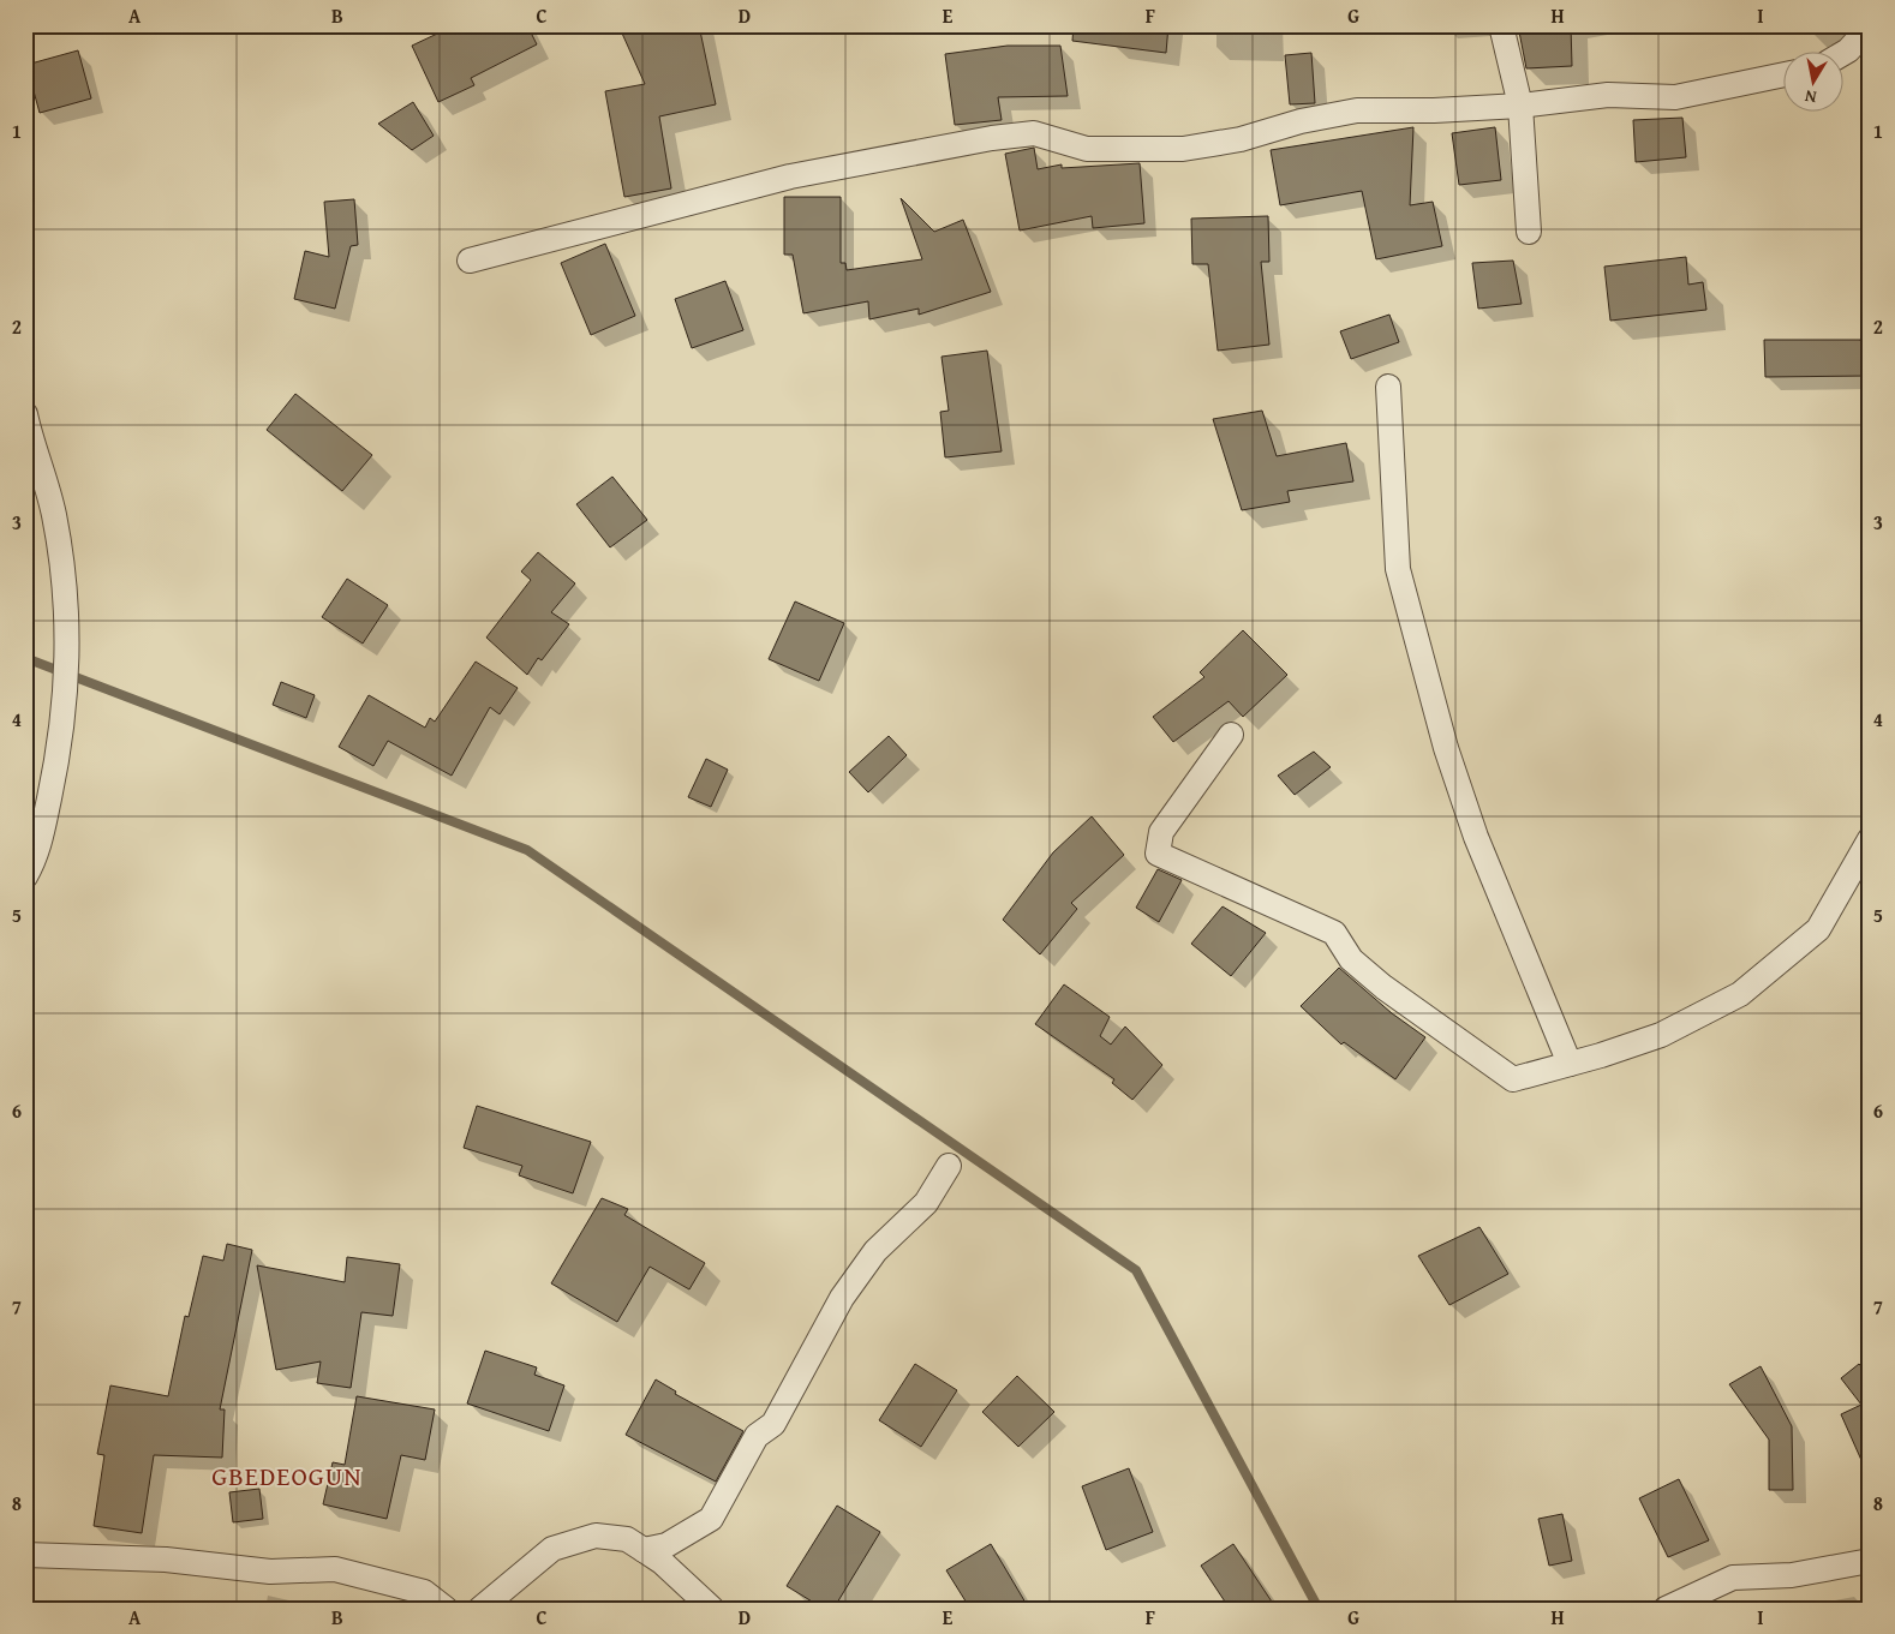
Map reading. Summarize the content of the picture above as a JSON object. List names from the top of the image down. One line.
{"districts":["GBEDEOGUN"],"north":"bottom","grid":{"columns":["A","B","C","D","E","F","G","H","I"],"rows":["1","2","3","4","5","6","7","8"]}}
